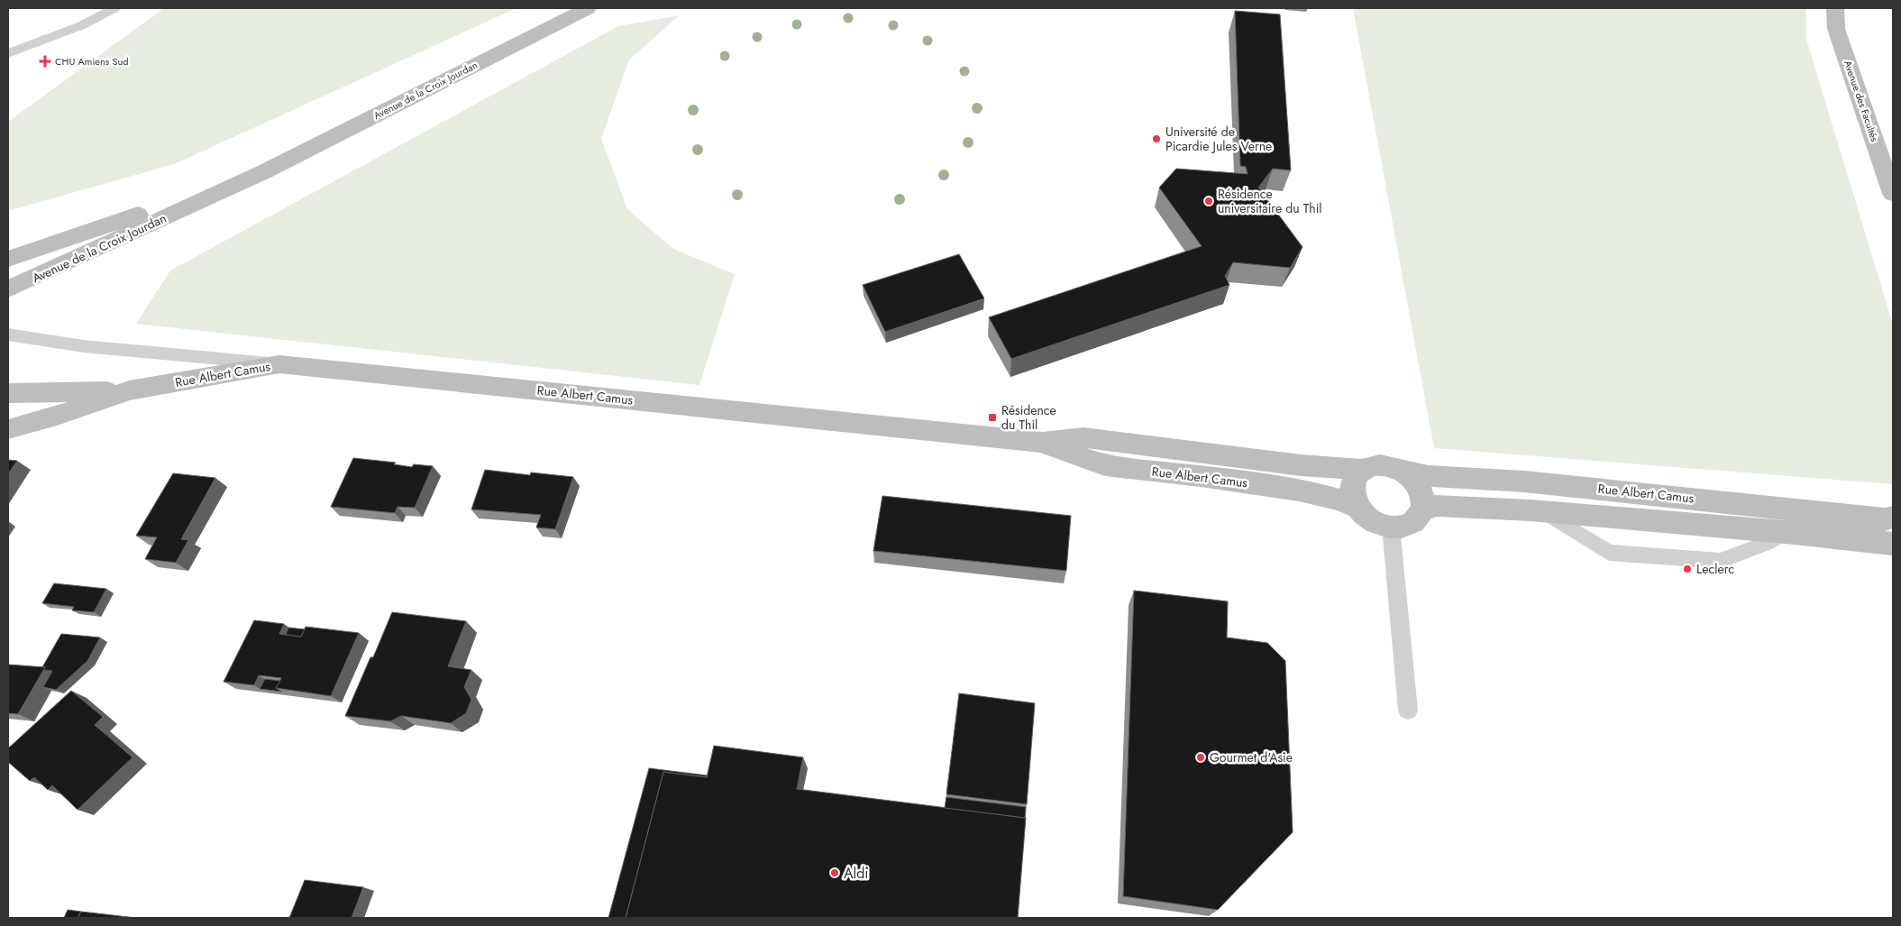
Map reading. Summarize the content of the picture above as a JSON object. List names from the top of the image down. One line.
{"streets":{"street":["Avenue de la Croix Jourdan","Avenue des Facultés","Rue Albert Camus"]},"places":{"health":["CHU Amiens Sud"],"other":["Université de Picardie Jules Verne","Résidence universitaire du Thil","Leclerc","Gourmet d'Asie","Aldi"],"transit":["Résidence du Thil"]}}
